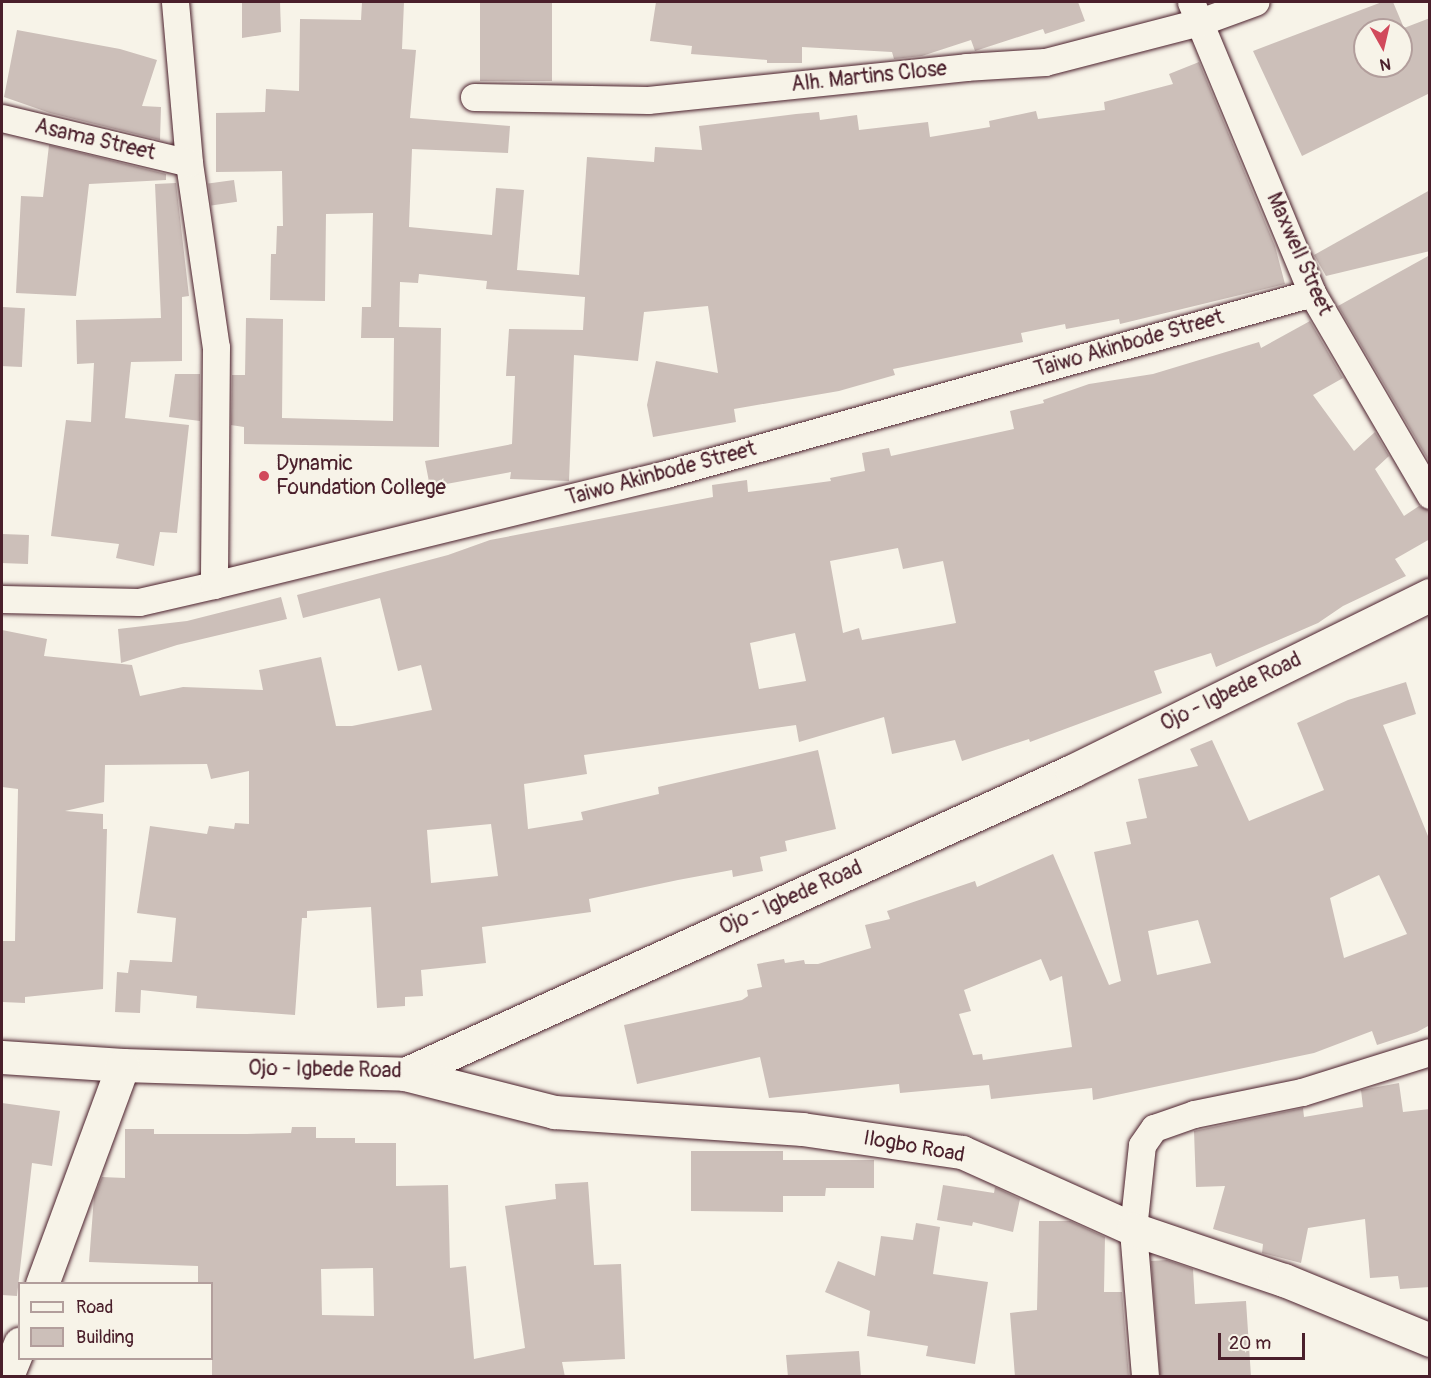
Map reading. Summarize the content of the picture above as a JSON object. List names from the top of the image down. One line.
{"streets":{"main road":["Ojo - Igbede Road","Ilogbo Road"],"street":["Alh. Martins Close","Asama Street","Maxwell Street","Taiwo Akinbode Street"]},"crossings":[["Alh. Martins Close","Maxwell Street"],["Maxwell Street","Taiwo Akinbode Street"],["Ojo - Igbede Road","Ilogbo Road"]],"places":["Dynamic Foundation College"],"legend":["Road","Building"],"scale_bar":"20 m","north":"bottom"}
